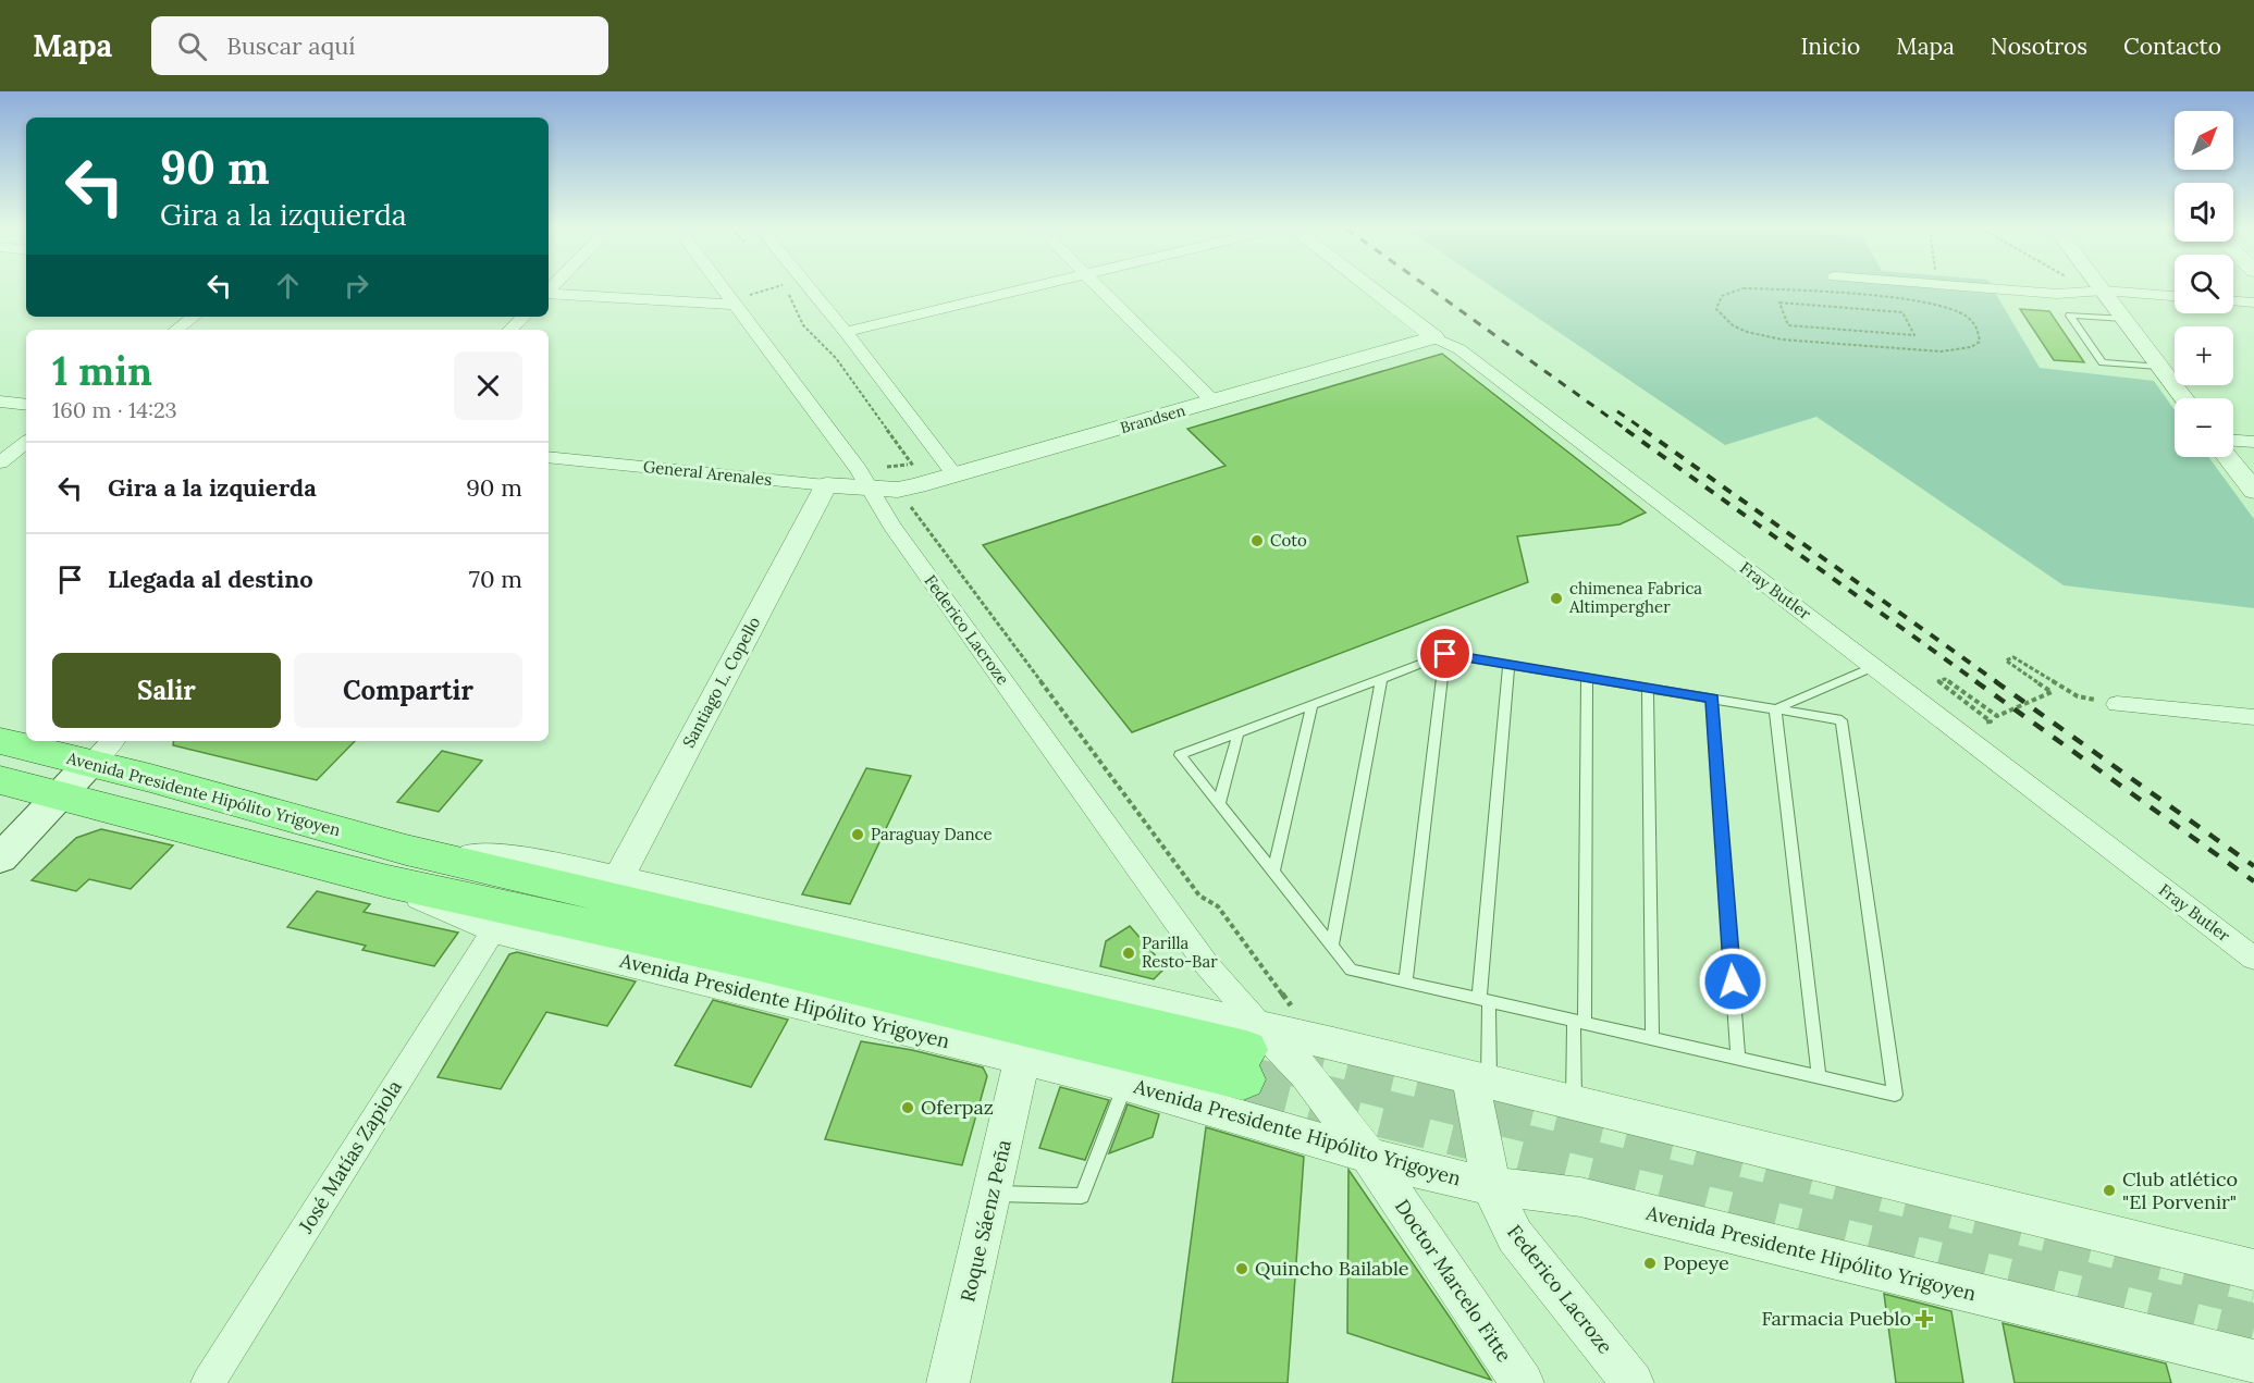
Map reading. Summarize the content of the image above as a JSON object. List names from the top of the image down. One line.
{"streets":{"main road":["Avenida Presidente Hipólito Yrigoyen"],"street":["Brandsen","General Arenales","Fray Butler","Federico Lacroze","Santiago L. Copello","José Matías Zapiola","Roque Sáenz Peña","Doctor Marcelo Fitte"]},"crossings":[["Brandsen","General Arenales"],["Brandsen","Fray Butler"],["Brandsen","Federico Lacroze"],["General Arenales","Federico Lacroze"],["General Arenales","Santiago L. Copello"],["Federico Lacroze","Avenida Presidente Hipólito Yrigoyen"],["Federico Lacroze","Doctor Marcelo Fitte"],["Santiago L. Copello","Avenida Presidente Hipólito Yrigoyen"],["Avenida Presidente Hipólito Yrigoyen","José Matías Zapiola"],["Avenida Presidente Hipólito Yrigoyen","Roque Sáenz Peña"],["Avenida Presidente Hipólito Yrigoyen","Doctor Marcelo Fitte"]],"places":{"other":["Coto","chimenea Fabrica Altimpergher","Paraguay Dance","Parilla Resto-Bar","Oferpaz","Club atlético \"El Porvenir\"","Popeye","Quincho Bailable"],"health":["Farmacia Pueblo"]},"north":"top right","page":{"header":"Mapa","search":"Buscar aquí","nav":["Inicio","Mapa","Nosotros","Contacto"],"map_buttons":["+","−"],"turn":["90 m","Gira a la izquierda"],"heading":["1 min","160 m · 14:23"],"list":[{"name":"Gira a la izquierda","value":"90 m"},{"name":"Llegada al destino","value":"70 m"}],"buttons":["Salir","Compartir"]}}
